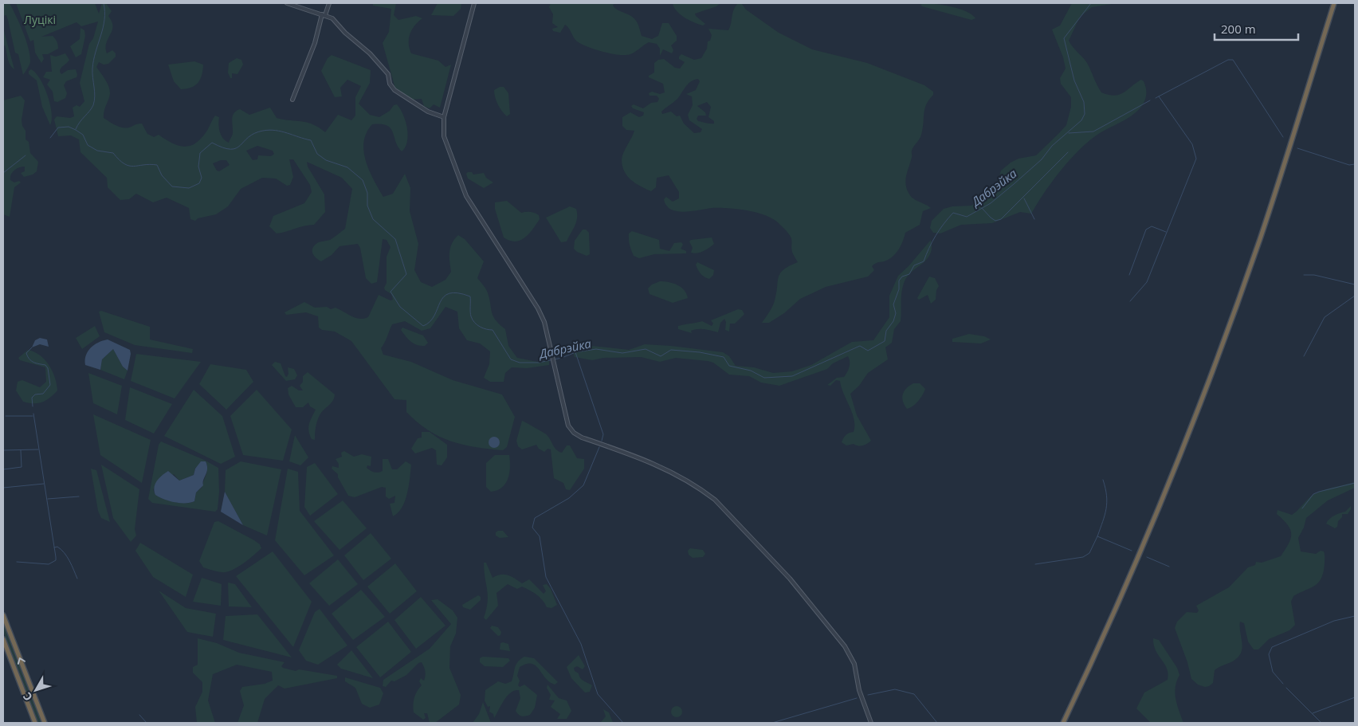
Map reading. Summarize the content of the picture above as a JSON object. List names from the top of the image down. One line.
{"water":["Дабрэйка"],"parks":["Луцікі"],"scale_bar":"200 m","north":"bottom left"}
